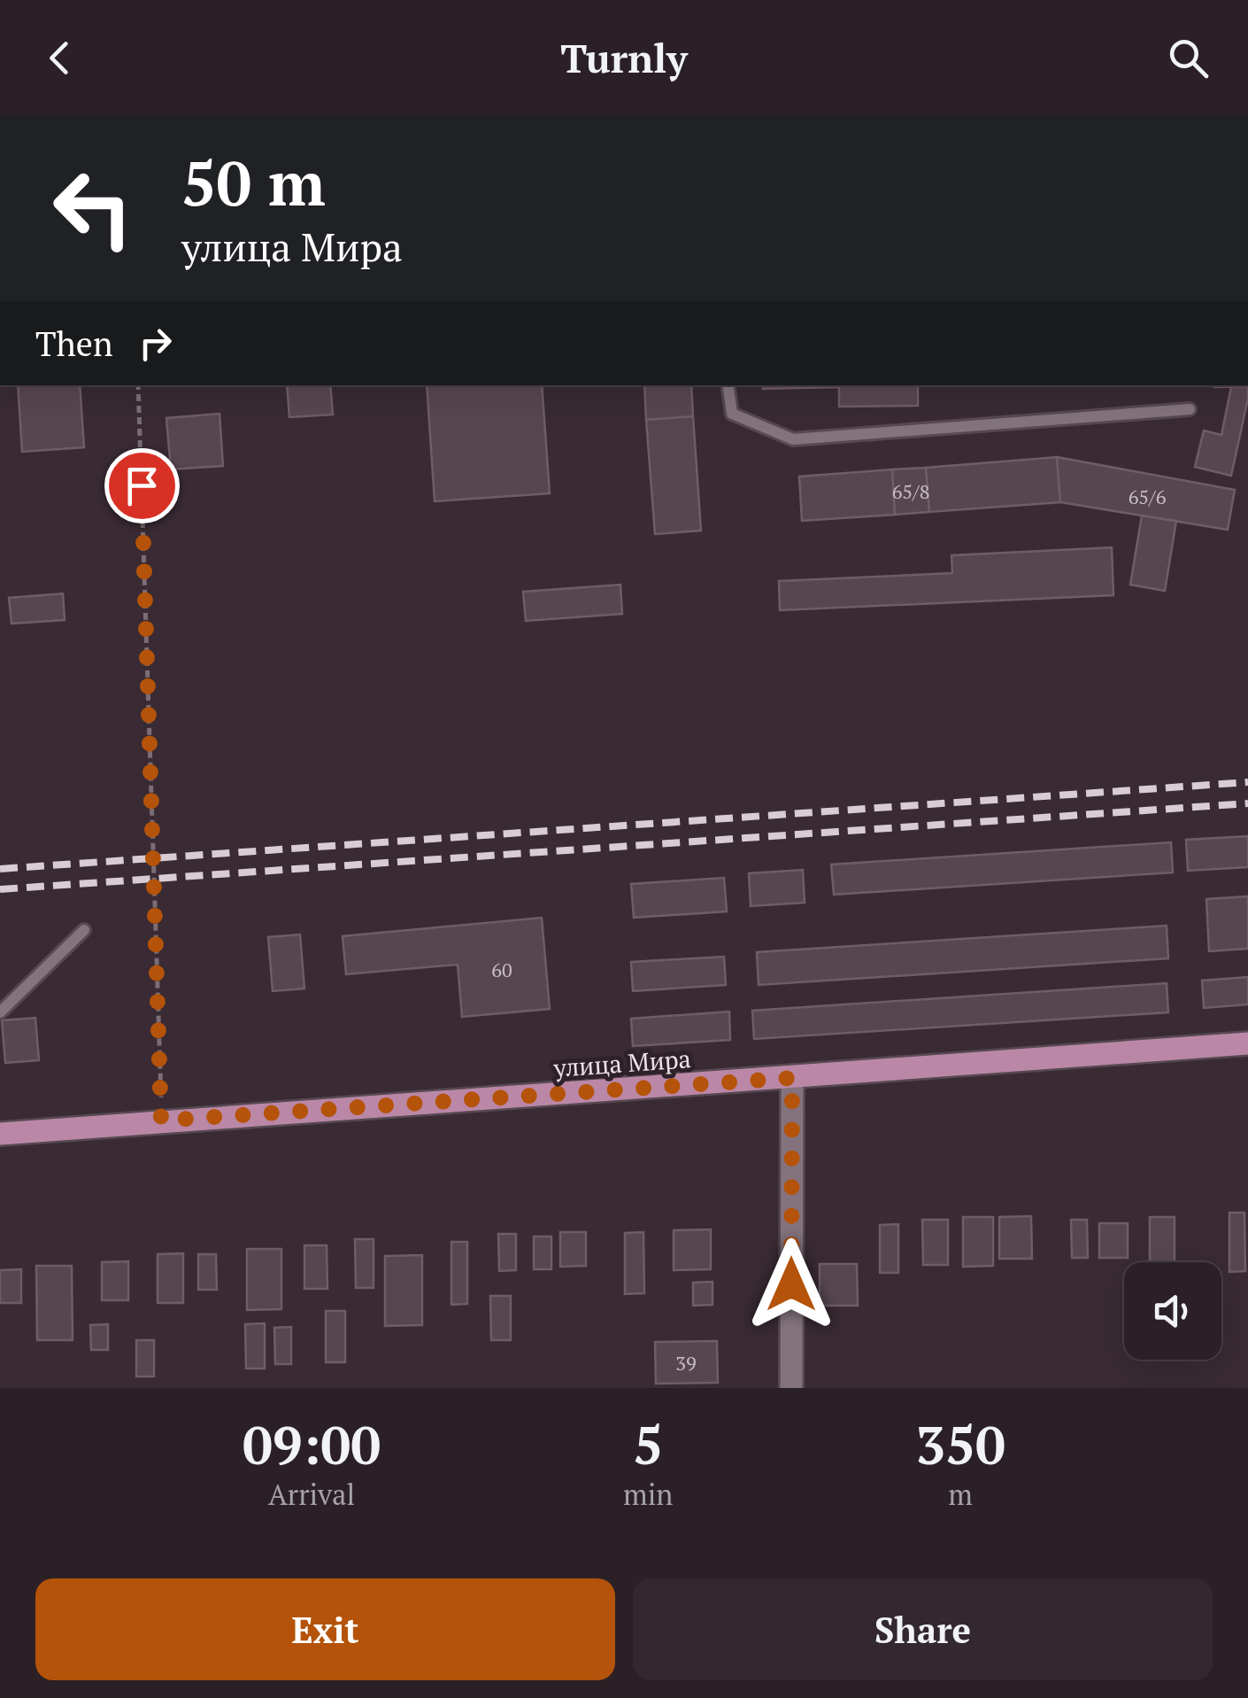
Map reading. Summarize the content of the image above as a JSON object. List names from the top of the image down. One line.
{"streets":{"main road":["улица Мира"]},"house_numbers":["65/8","65/6","60","39"],"page":{"header":"Turnly","turn":["50 m","улица Мира"],"then":"Then","eta":["09:00","Arrival","5","min","350","m"],"buttons":["Exit","Share"]}}
